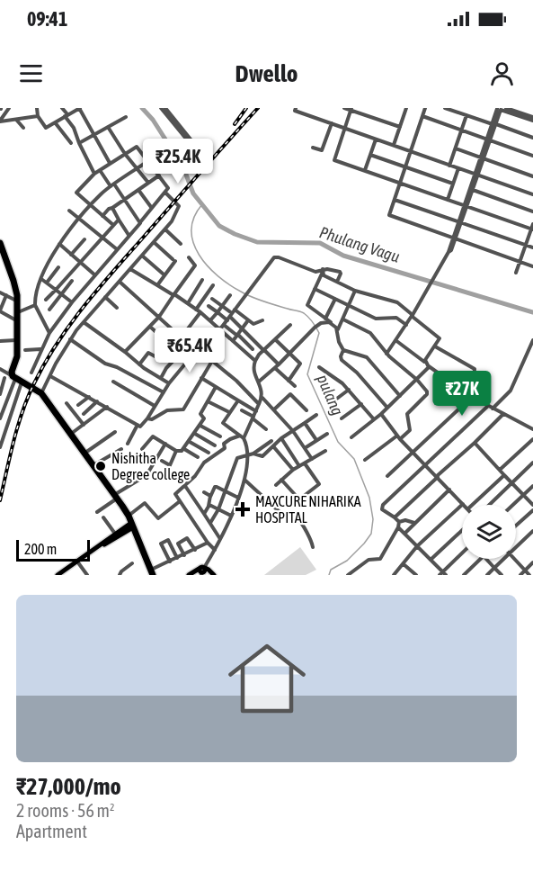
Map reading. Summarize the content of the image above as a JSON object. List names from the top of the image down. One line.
{"water":["Phulang Vagu","pulang"],"places":{"other":["Nishitha Degree college"],"health":["MAXCURE NIHARIKA HOSPITAL"]},"scale_bar":"200 m","page":{"status":"09:41","header":"Dwello","price":["₹25.4K","₹65.4K","₹27K"],"scale":"200 m","list":[{"name":"₹27,000/mo","note":"2 rooms · 56 m² · Apartment"}]}}
